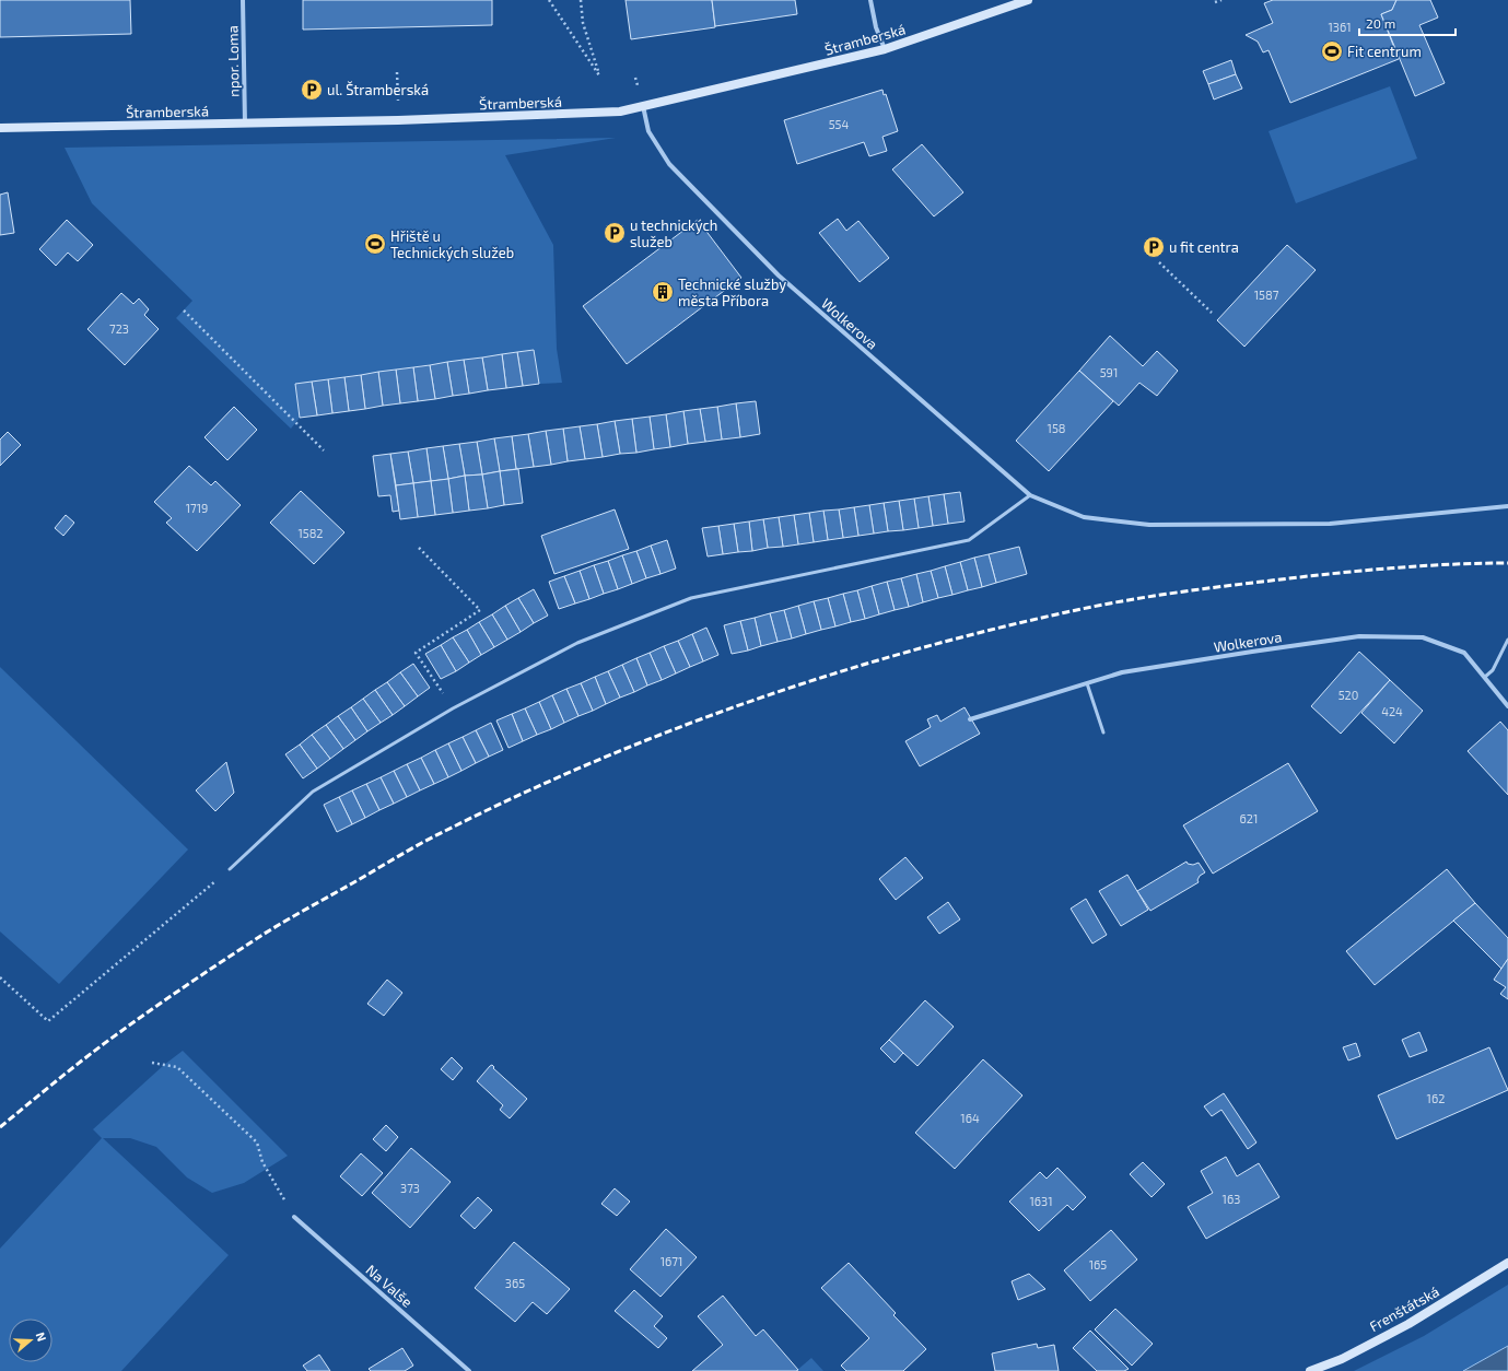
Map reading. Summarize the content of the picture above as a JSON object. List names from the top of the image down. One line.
{"streets":{"street":["Štramberská","npor. Loma","Wolkerova","Na Valše","Frenštátská"]},"crossings":[["Štramberská","npor. Loma"],["Štramberská","Wolkerova"]],"places":{"sports":["Fit centrum","Hřiště u Technických služeb"],"parking":["ul. Štramberská","u technických služeb","u fit centra"],"building":["Technické služby města Příbora"]},"house_numbers":["1361","554","1587","723","591","158","1719","1582","520","424","621","162","164","373","163","1631","1671","165","365"],"scale_bar":"20 m","north":"right"}
